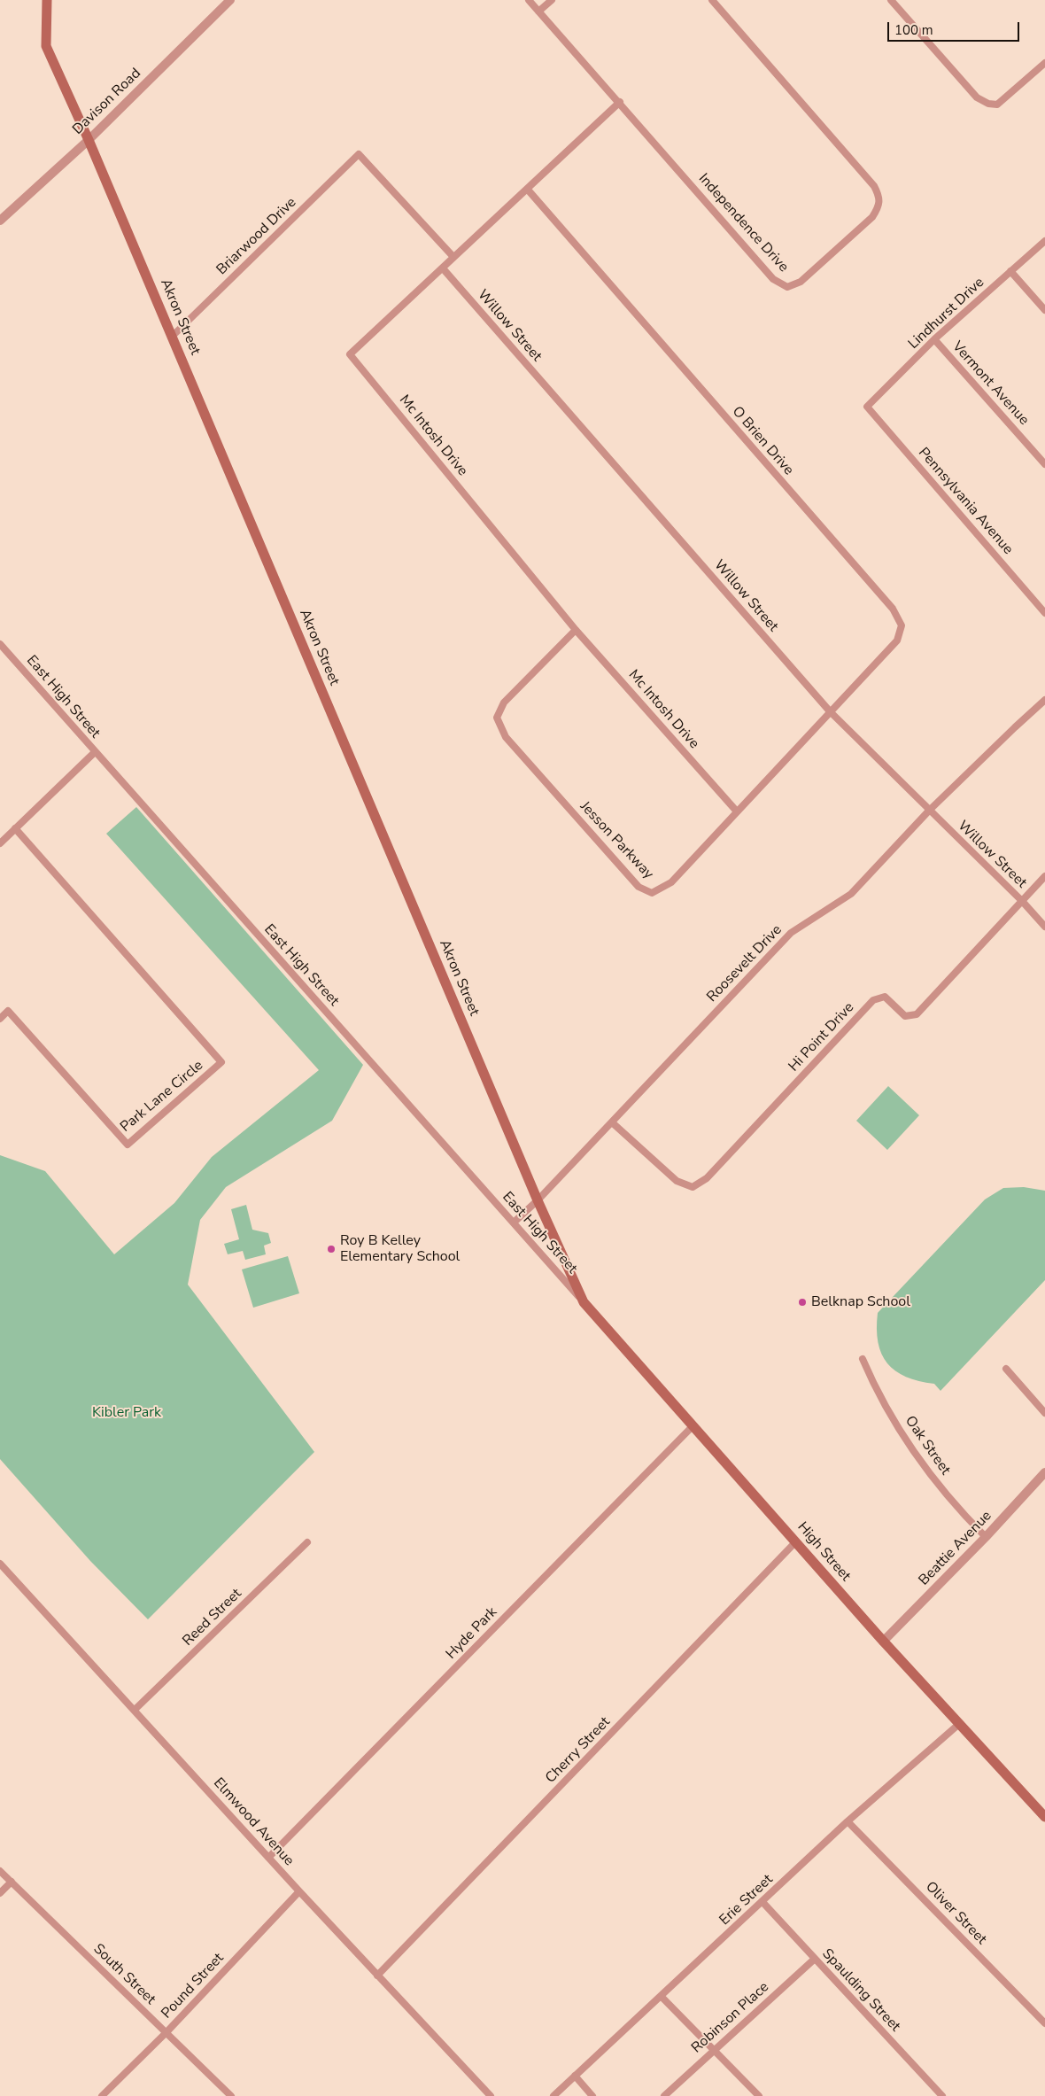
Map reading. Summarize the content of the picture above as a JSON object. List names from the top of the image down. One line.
{"streets":{"main road":["Akron Street","High Street"],"street":["Davison Road","Independence Drive","Briarwood Drive","Lindhurst Drive","Willow Street","Vermont Avenue","Mc Intosh Drive","O Brien Drive","Pennsylvania Avenue","East High Street","Jesson Parkway","Roosevelt Drive","Hi Point Drive","Park Lane Circle","Oak Street","Beattie Avenue","Reed Street","Hyde Park","Cherry Street","Elmwood Avenue","Erie Street","Oliver Street","South Street","Pound Street","Spaulding Street","Robinson Place"]},"crossings":[["Davison Road","Akron Street"],["Independence Drive","Mc Intosh Drive"],["Briarwood Drive","Akron Street"],["Briarwood Drive","Mc Intosh Drive"],["Lindhurst Drive","Vermont Avenue"],["Lindhurst Drive","Pennsylvania Avenue"],["Akron Street","East High Street"],["Akron Street","Roosevelt Drive"],["Akron Street","High Street"],["Willow Street","Mc Intosh Drive"],["Willow Street","O Brien Drive"],["Willow Street","Jesson Parkway"],["Willow Street","Roosevelt Drive"],["Willow Street","Hi Point Drive"],["Mc Intosh Drive","O Brien Drive"],["Mc Intosh Drive","Jesson Parkway"],["O Brien Drive","Jesson Parkway"],["East High Street","Roosevelt Drive"],["East High Street","High Street"],["Roosevelt Drive","Hi Point Drive"],["Oak Street","Beattie Avenue"],["Beattie Avenue","High Street"],["High Street","Hyde Park"],["High Street","Cherry Street"],["High Street","Erie Street"],["Reed Street","Elmwood Avenue"],["Hyde Park","Elmwood Avenue"],["Cherry Street","Elmwood Avenue"],["Elmwood Avenue","Pound Street"],["Erie Street","Oliver Street"],["Erie Street","Spaulding Street"],["South Street","Pound Street"],["Spaulding Street","Robinson Place"]],"parks":["Kibler Park"],"places":["Roy B Kelley Elementary School","Belknap School"],"scale_bar":"100 m"}
